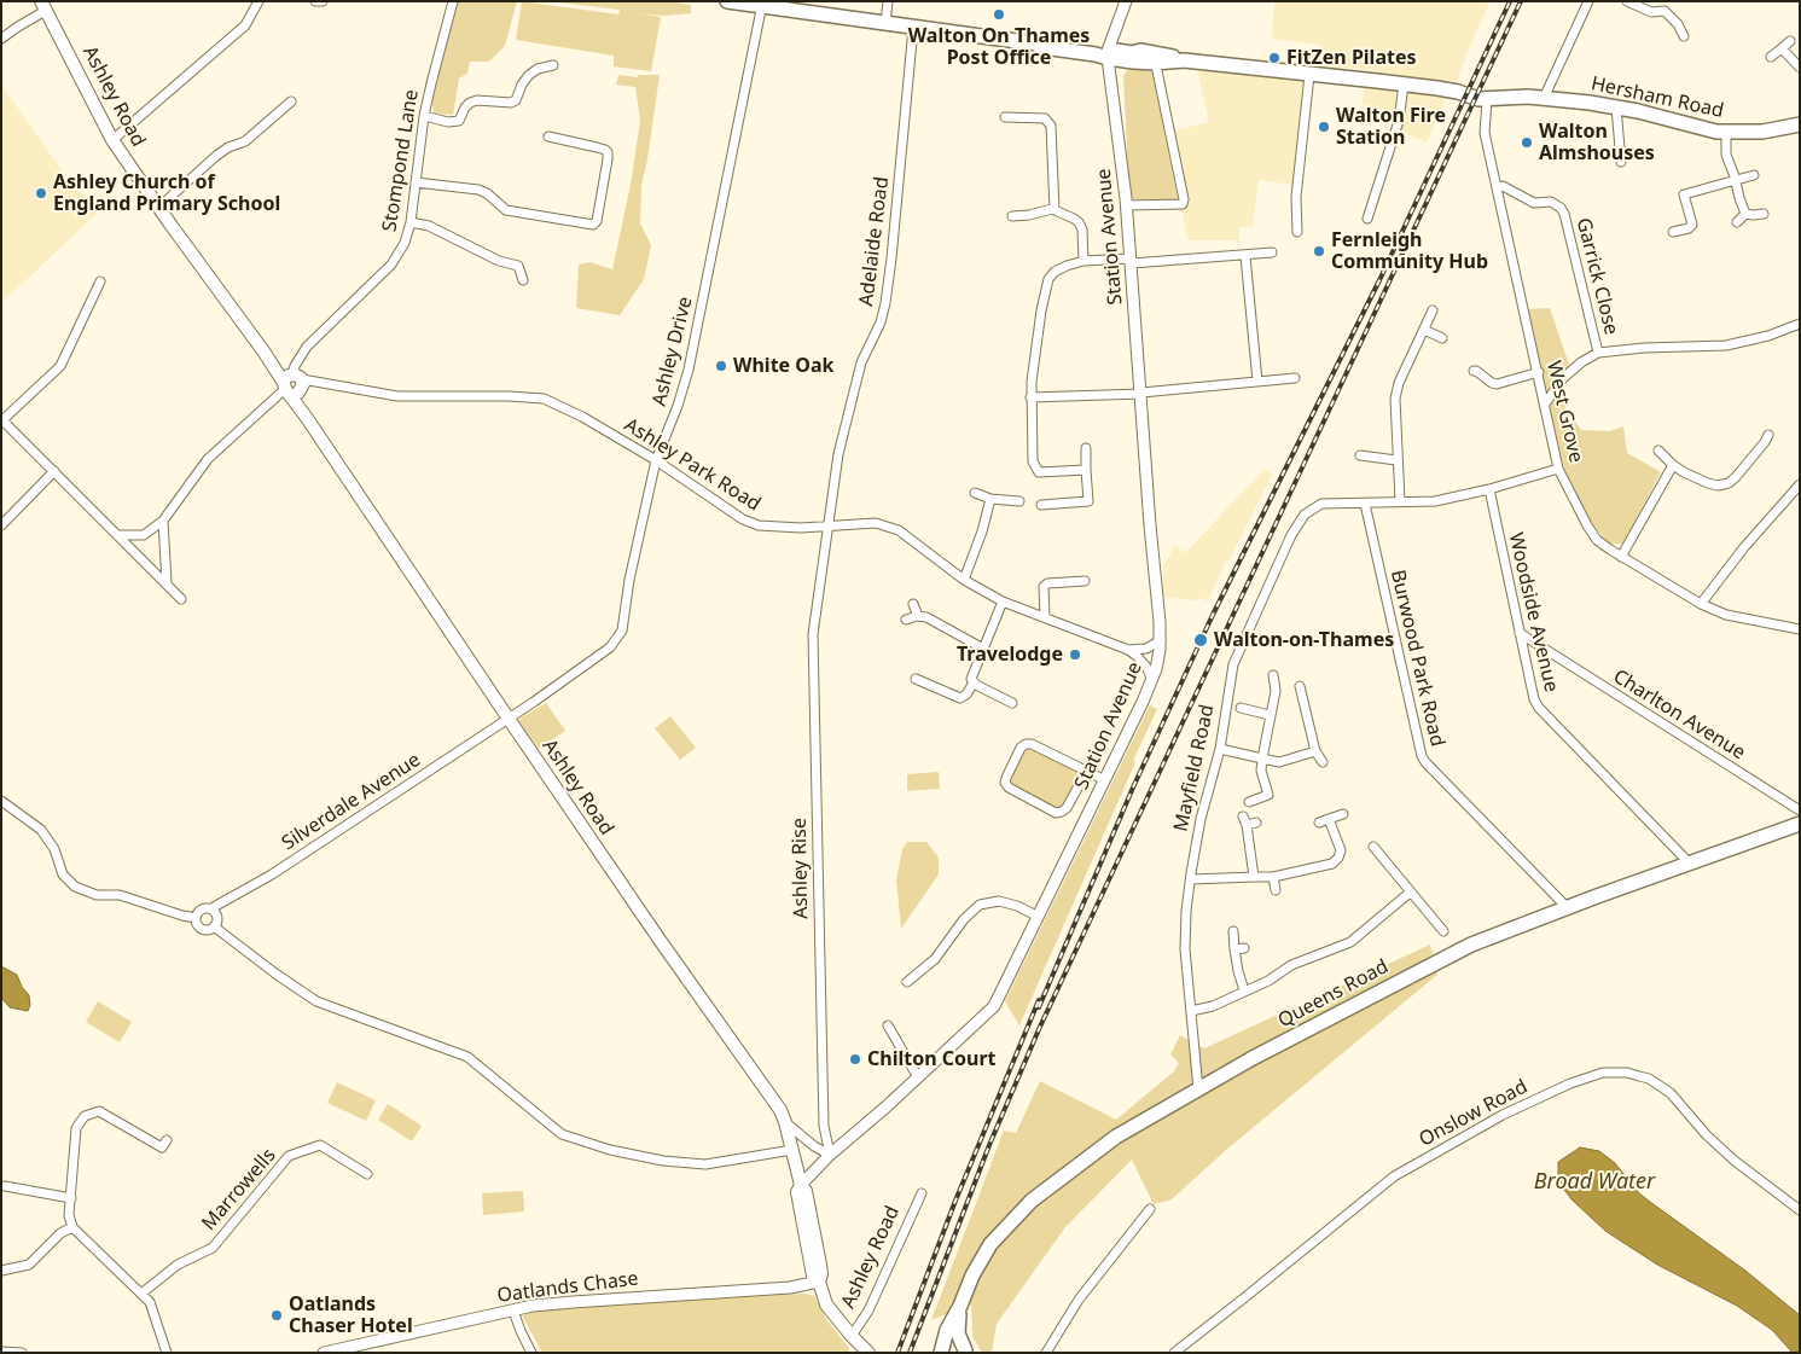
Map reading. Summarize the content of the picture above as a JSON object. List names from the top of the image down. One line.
{"streets":{"main road":["Ashley Road","Hersham Road","Queens Road"],"street":["Stompond Lane","Station Avenue","Adelaide Road","Garrick Close","Ashley Drive","West Grove","Ashley Park Road","Woodside Avenue","Burwood Park Road","Charlton Avenue","Mayfield Road","Silverdale Avenue","Ashley Rise","Onslow Road","Marrowells","Oatlands Chase"]},"crossings":[["Ashley Road","Stompond Lane"],["Ashley Road","Station Avenue"],["Ashley Road","Ashley Drive"],["Ashley Road","Ashley Park Road"],["Ashley Road","Silverdale Avenue"],["Ashley Road","Oatlands Chase"],["Hersham Road","Station Avenue"],["Hersham Road","Adelaide Road"],["Hersham Road","Ashley Drive"],["Hersham Road","West Grove"],["Stompond Lane","Ashley Park Road"],["Station Avenue","Ashley Park Road"],["Station Avenue","Ashley Rise"],["Adelaide Road","Ashley Park Road"],["Adelaide Road","Ashley Rise"],["Garrick Close","West Grove"],["Ashley Drive","Ashley Park Road"],["Ashley Drive","Silverdale Avenue"],["West Grove","Mayfield Road"],["Ashley Park Road","Ashley Rise"],["Woodside Avenue","Charlton Avenue"],["Woodside Avenue","Mayfield Road"],["Woodside Avenue","Queens Road"],["Burwood Park Road","Mayfield Road"],["Burwood Park Road","Queens Road"],["Mayfield Road","Queens Road"]],"water":["Broad Water"],"places":["Walton On Thames Post Office","FitZen Pilates","Walton Fire Station","Walton Almshouses","Ashley Church of England Primary School","Fernleigh Community Hub","White Oak","Walton-on-Thames","Travelodge","Chilton Court","Oatlands Chaser Hotel"]}
